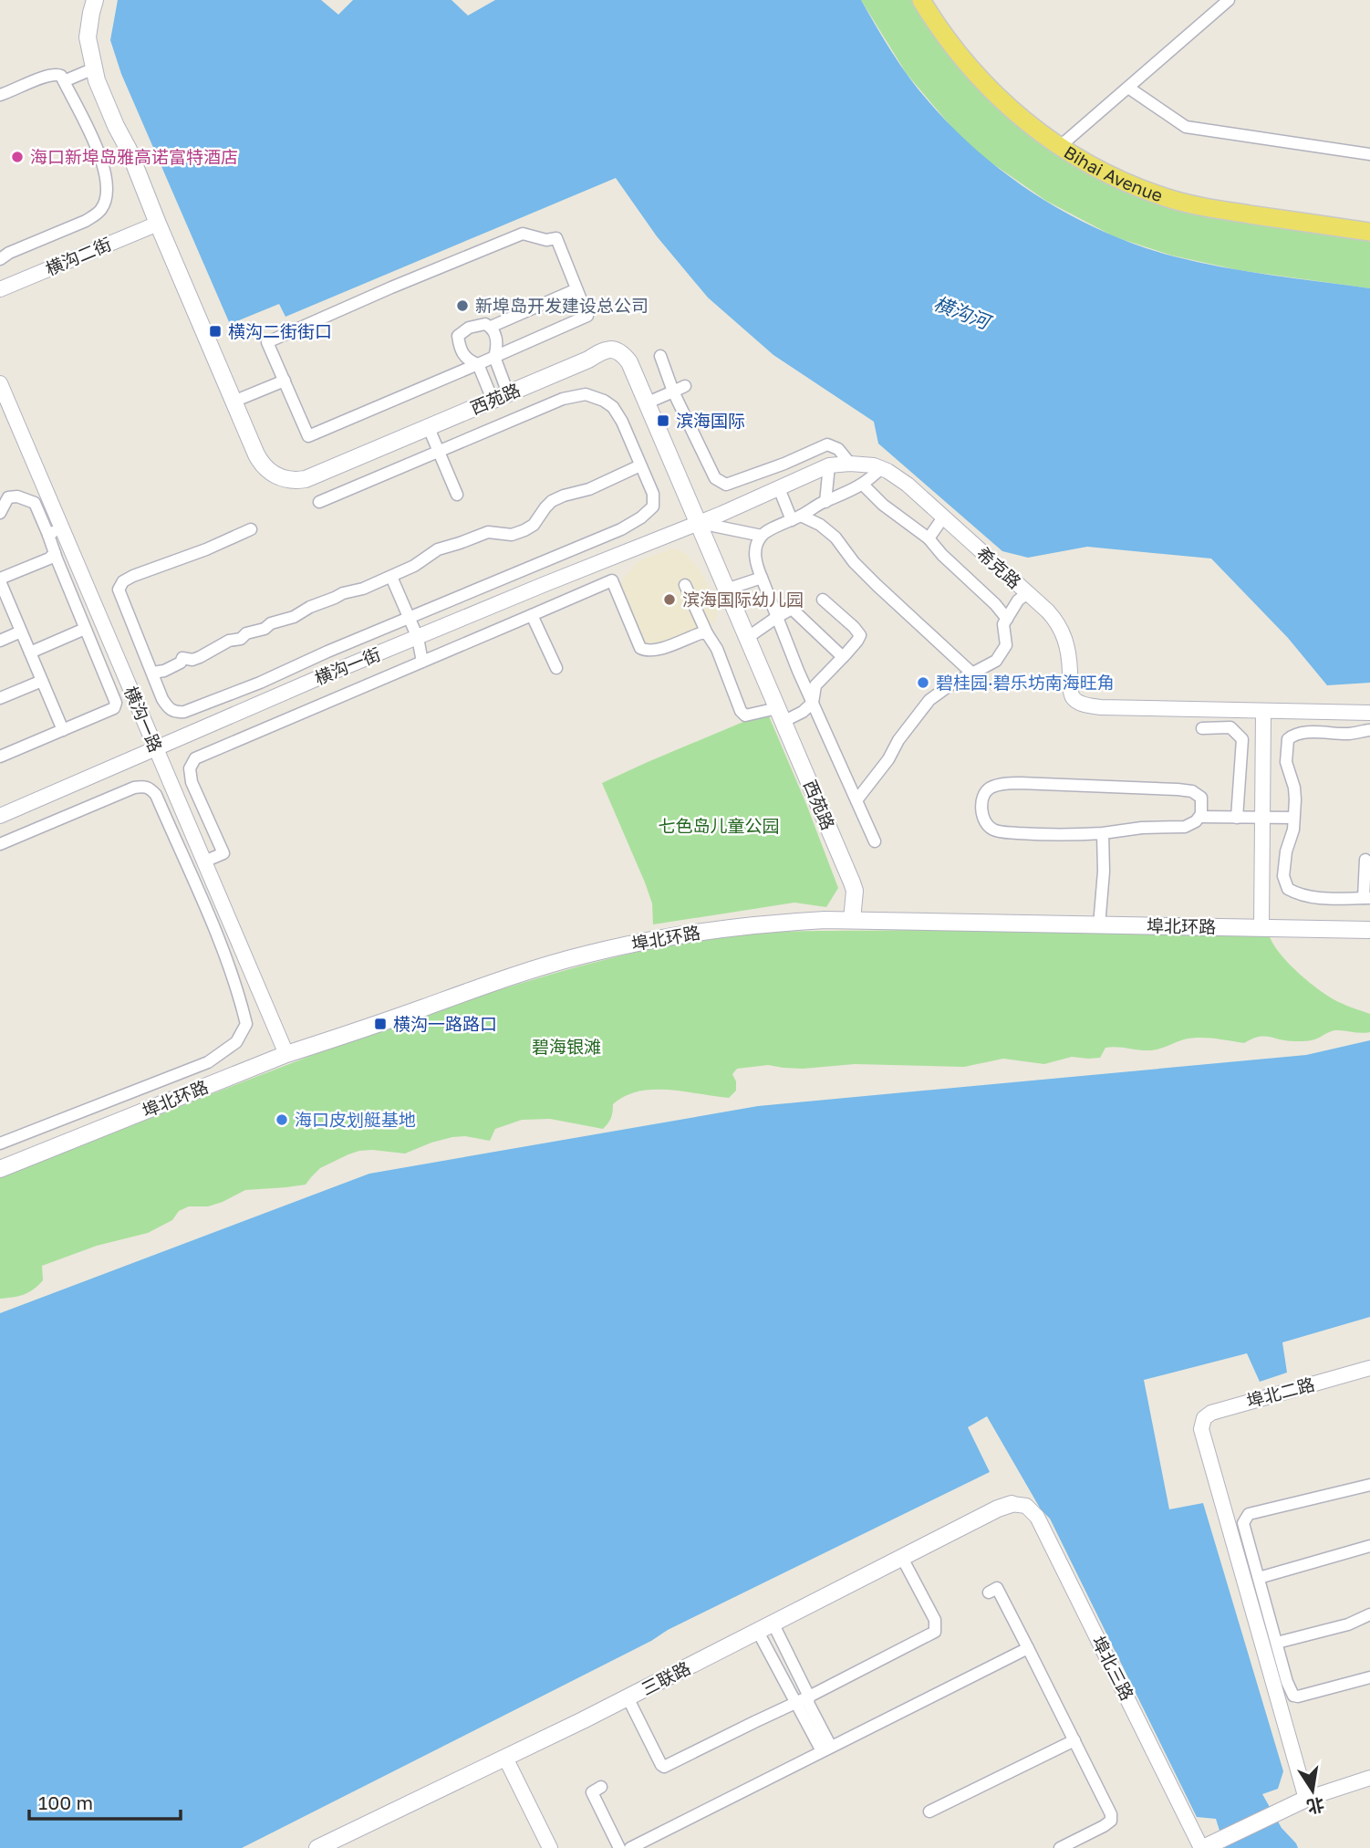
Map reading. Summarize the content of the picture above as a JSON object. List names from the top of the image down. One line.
{"streets":{"main road":["Bihai Avenue","西苑路","埠北环路","三联路"],"street":["横沟二街","希克路","横沟一街","横沟一路","埠北二路","埠北三路"]},"crossings":[["横沟二街","西苑路"],["西苑路","希克路"],["西苑路","横沟一街"],["西苑路","埠北环路"],["希克路","横沟一街"],["横沟一街","横沟一路"],["横沟一路","埠北环路"],["埠北三路","三联路"]],"water":["横沟河"],"parks":["七色岛儿童公园","碧海银滩"],"places":{"other":["海口新埠岛雅高诺富特酒店","新埠岛开发建设总公司","滨海国际幼儿园","碧桂园·碧乐坊南海旺角","海口皮划艇基地"],"transit":["横沟二街街口","滨海国际","横沟一路路口"]},"scale_bar":"100 m","north":"bottom"}
